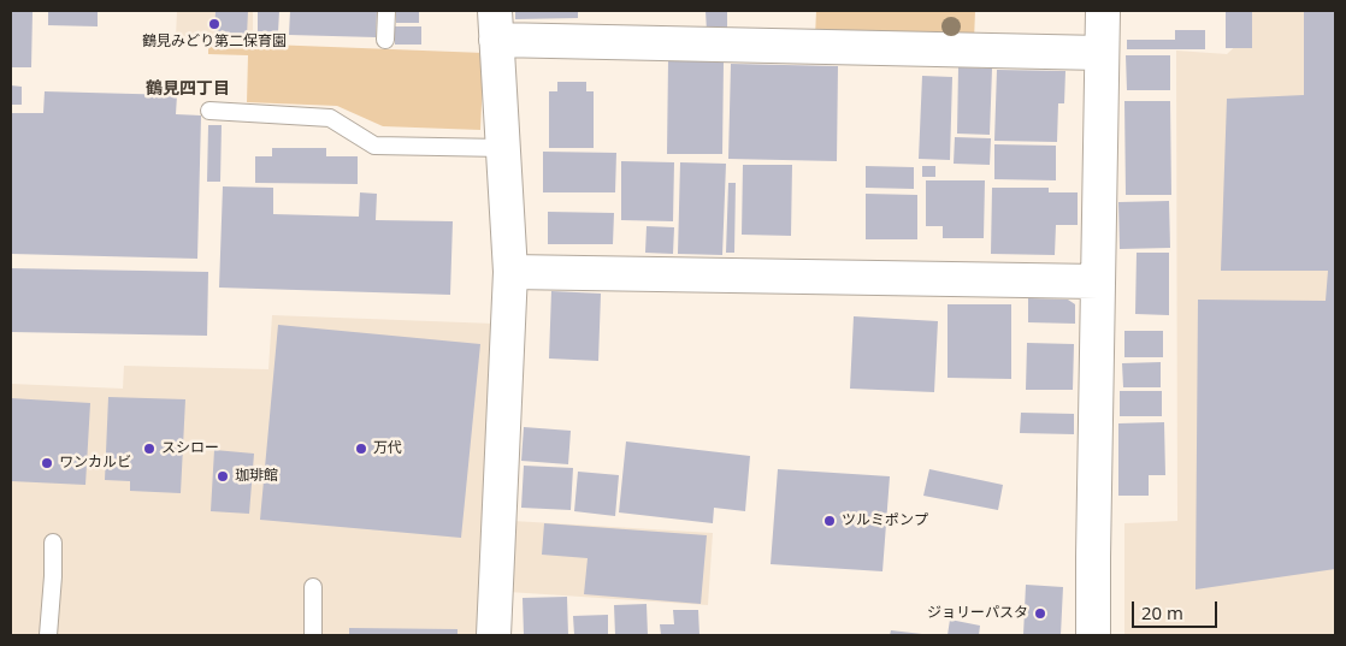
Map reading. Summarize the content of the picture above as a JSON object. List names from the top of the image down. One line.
{"districts":["鶴見四丁目"],"places":["鶴見みどり第二保育園","スシロー","万代","ワンカルビ","珈琲館","ツルミポンプ","ジョリーパスタ"],"scale_bar":"20 m"}
